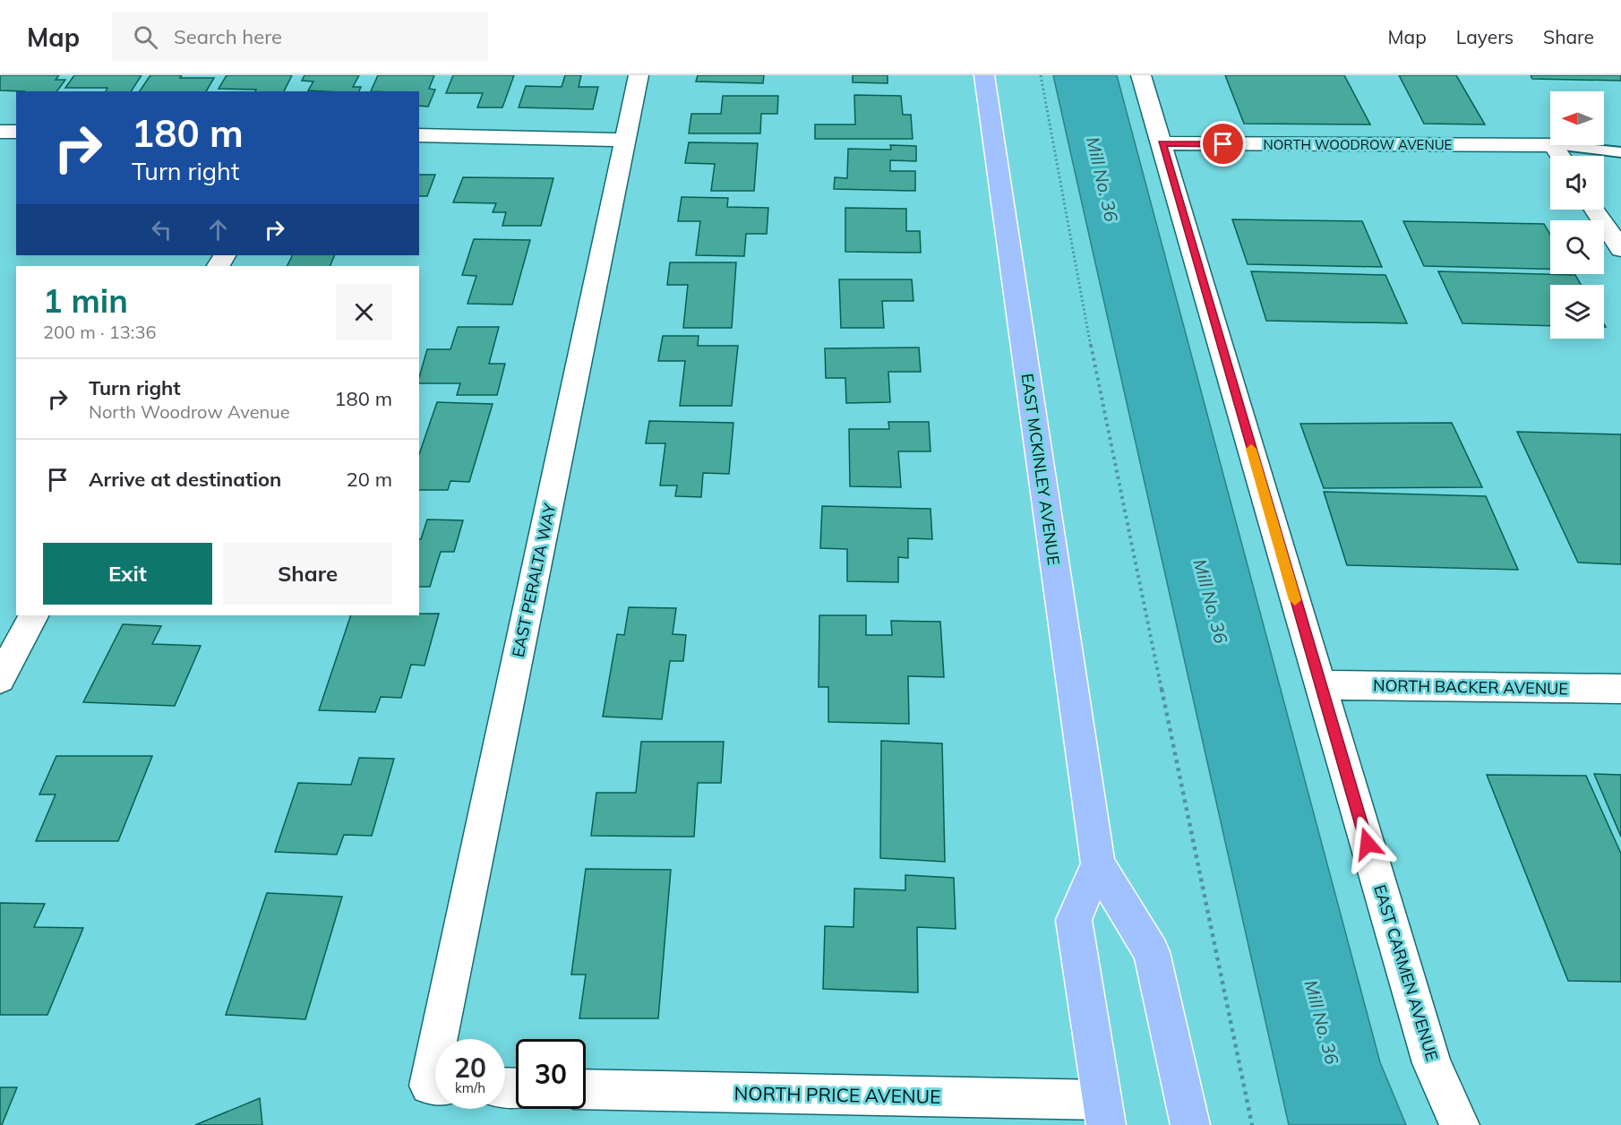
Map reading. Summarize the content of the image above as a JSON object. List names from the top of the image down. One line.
{"streets":{"main road":["EAST MCKINLEY AVENUE"],"street":["NORTH WOODROW AVENUE","EAST PERALTA WAY","NORTH BACKER AVENUE","EAST CARMEN AVENUE","NORTH PRICE AVENUE"]},"crossings":[["NORTH WOODROW AVENUE","EAST CARMEN AVENUE"],["NORTH BACKER AVENUE","EAST CARMEN AVENUE"]],"water":["Mill No. 36"],"north":"left","page":{"header":"Map","search":"Search here","nav":["Map","Layers","Share"],"turn":["180 m","Turn right"],"heading":["1 min","200 m · 13:36"],"list":[{"name":"Turn right","note":"North Woodrow Avenue","value":"180 m"},{"name":"Arrive at destination","value":"20 m"}],"buttons":["Exit","Share"],"speed":"20 km/h","limit":"30"}}
